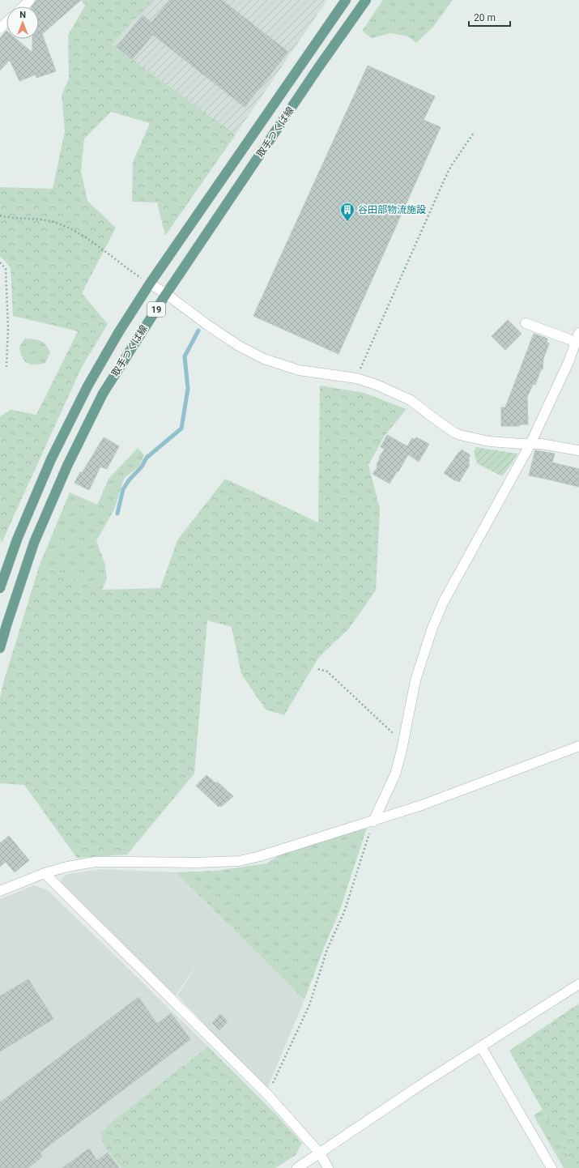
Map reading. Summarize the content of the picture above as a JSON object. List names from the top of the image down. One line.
{"streets":{"main road":["取手つくば線","19"]},"places":{"building":["谷田部物流施設"]},"scale_bar":"20 m","north":"top"}
